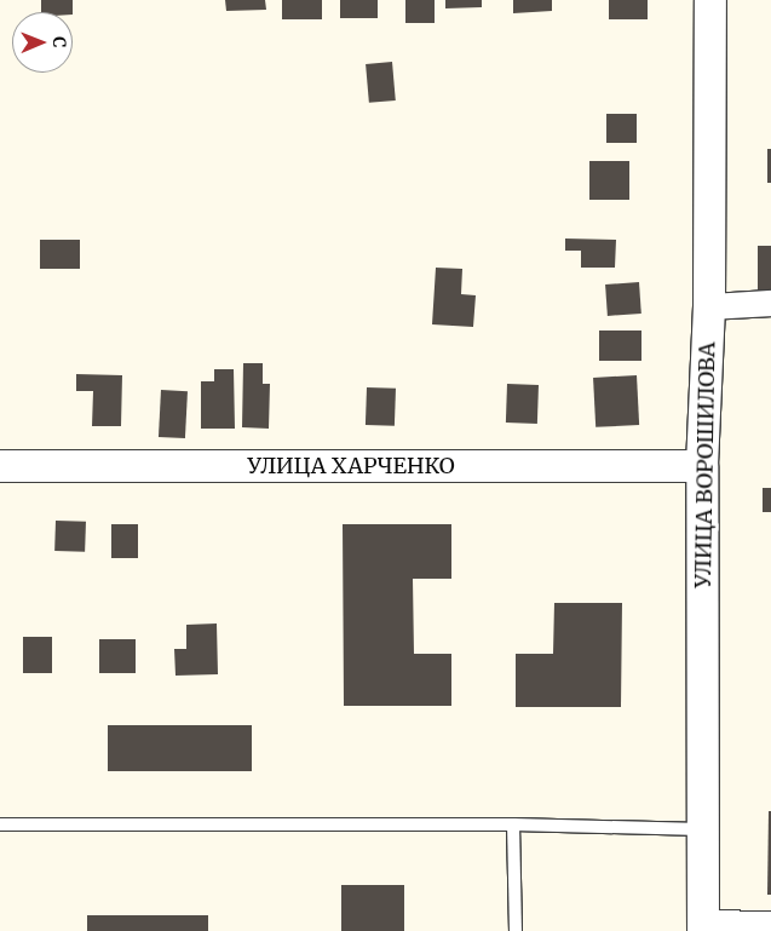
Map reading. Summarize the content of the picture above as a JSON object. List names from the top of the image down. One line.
{"streets":{"street":["УЛИЦА ВОРОШИЛОВА","УЛИЦА ХАРЧЕНКО"]},"crossings":[["УЛИЦА ВОРОШИЛОВА","УЛИЦА ХАРЧЕНКО"]],"north":"right"}
